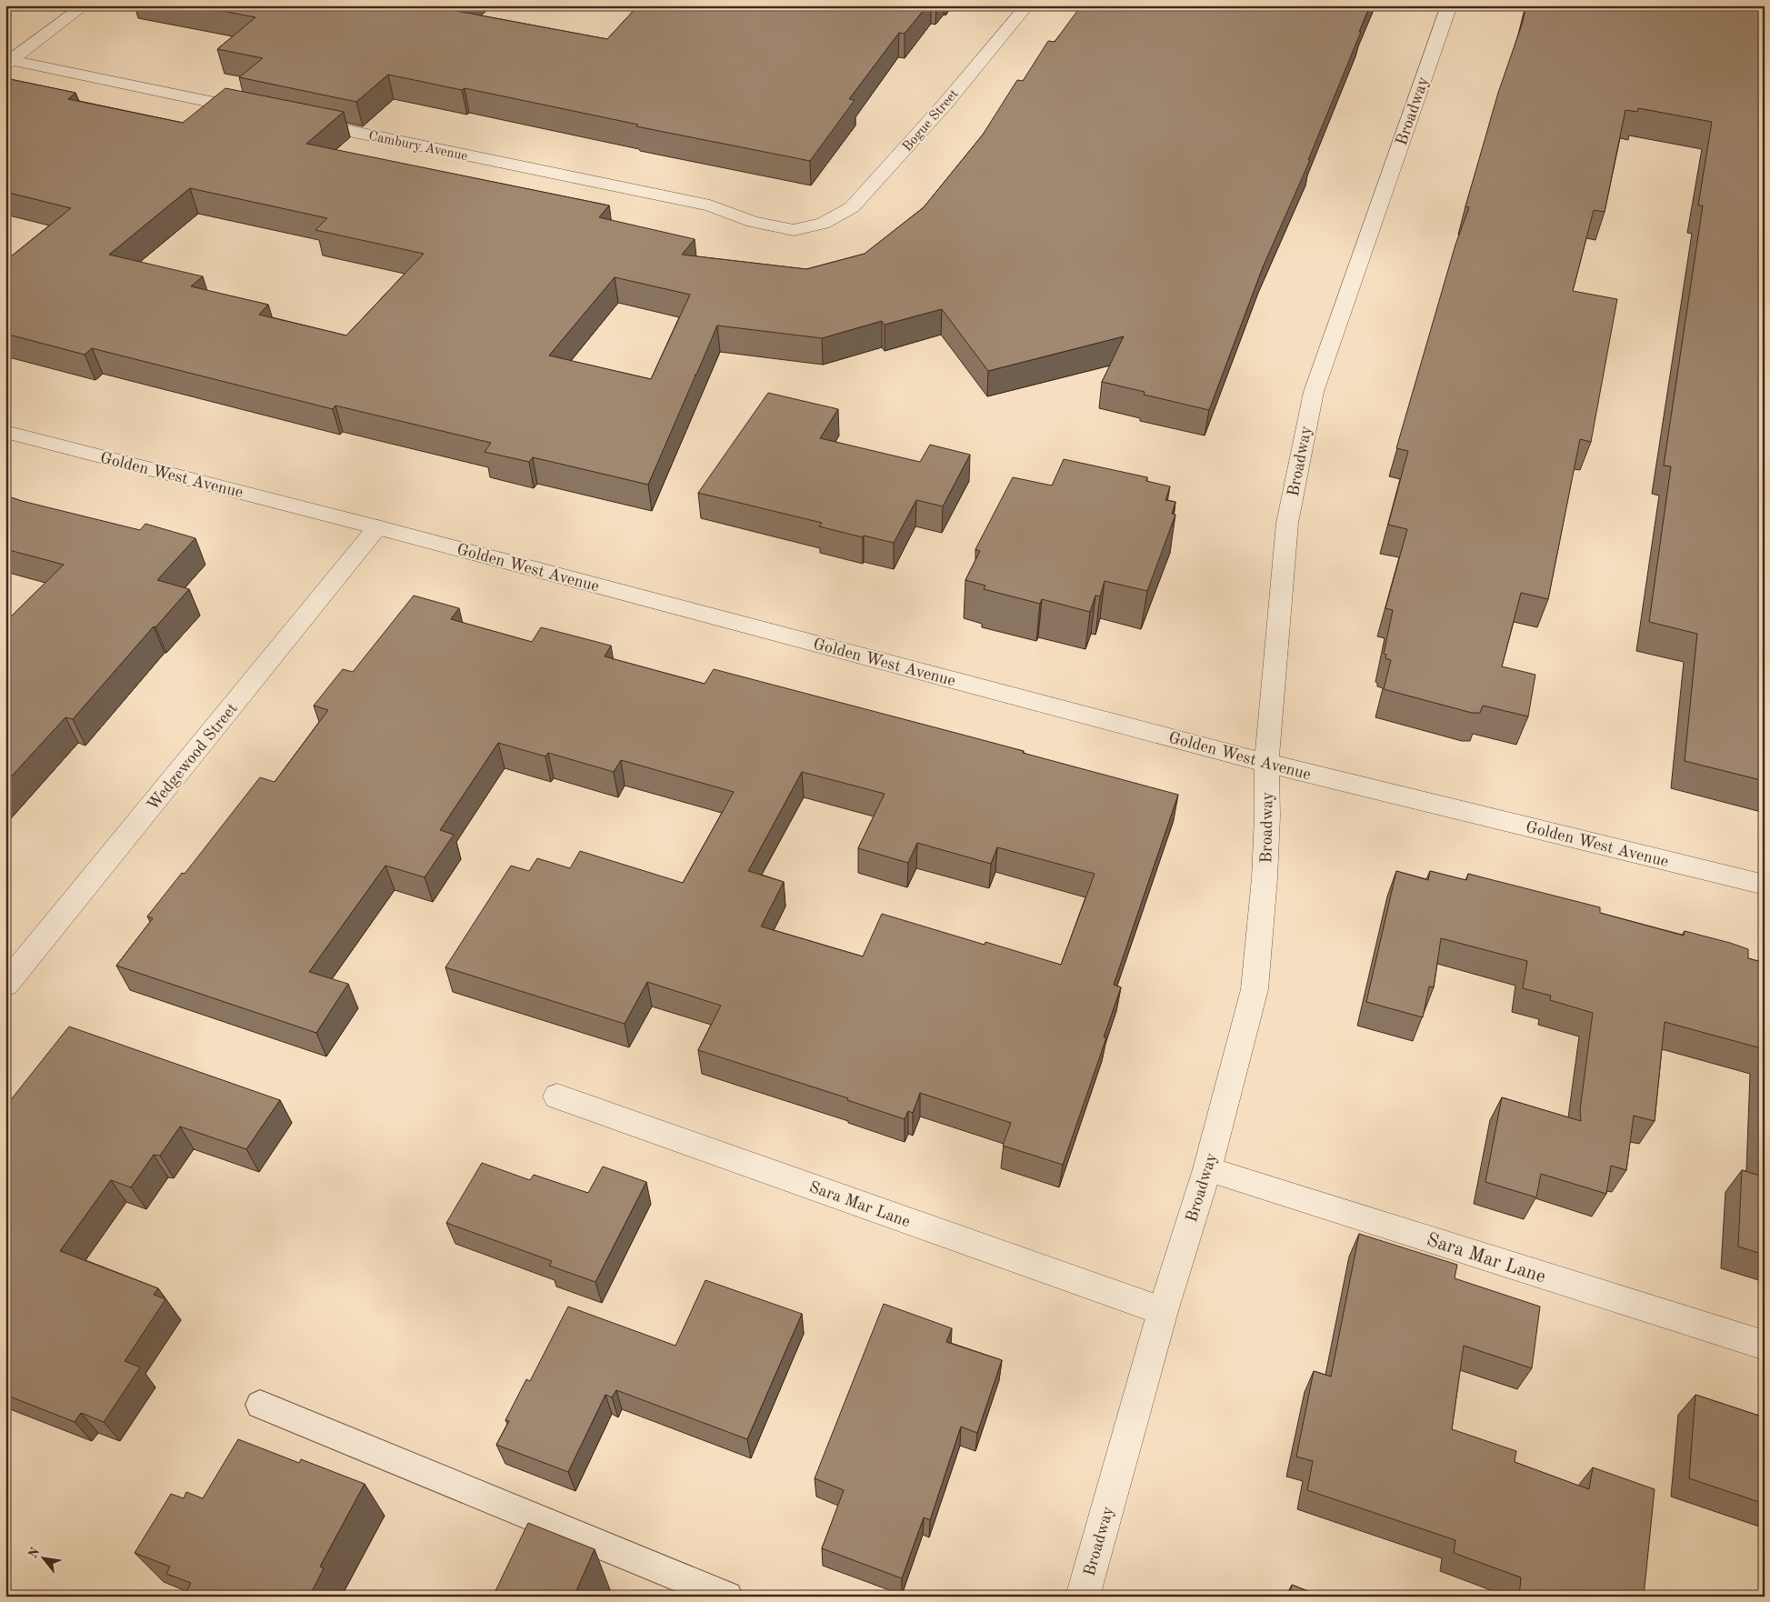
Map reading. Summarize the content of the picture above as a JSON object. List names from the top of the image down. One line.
{"streets":{"street":["Broadway","Bogue Street","Cambury Avenue","Golden West Avenue","Wedgewood Street","Sara Mar Lane"]},"crossings":[["Broadway","Golden West Avenue"],["Broadway","Sara Mar Lane"],["Bogue Street","Cambury Avenue"],["Golden West Avenue","Wedgewood Street"]],"north":"top left"}
